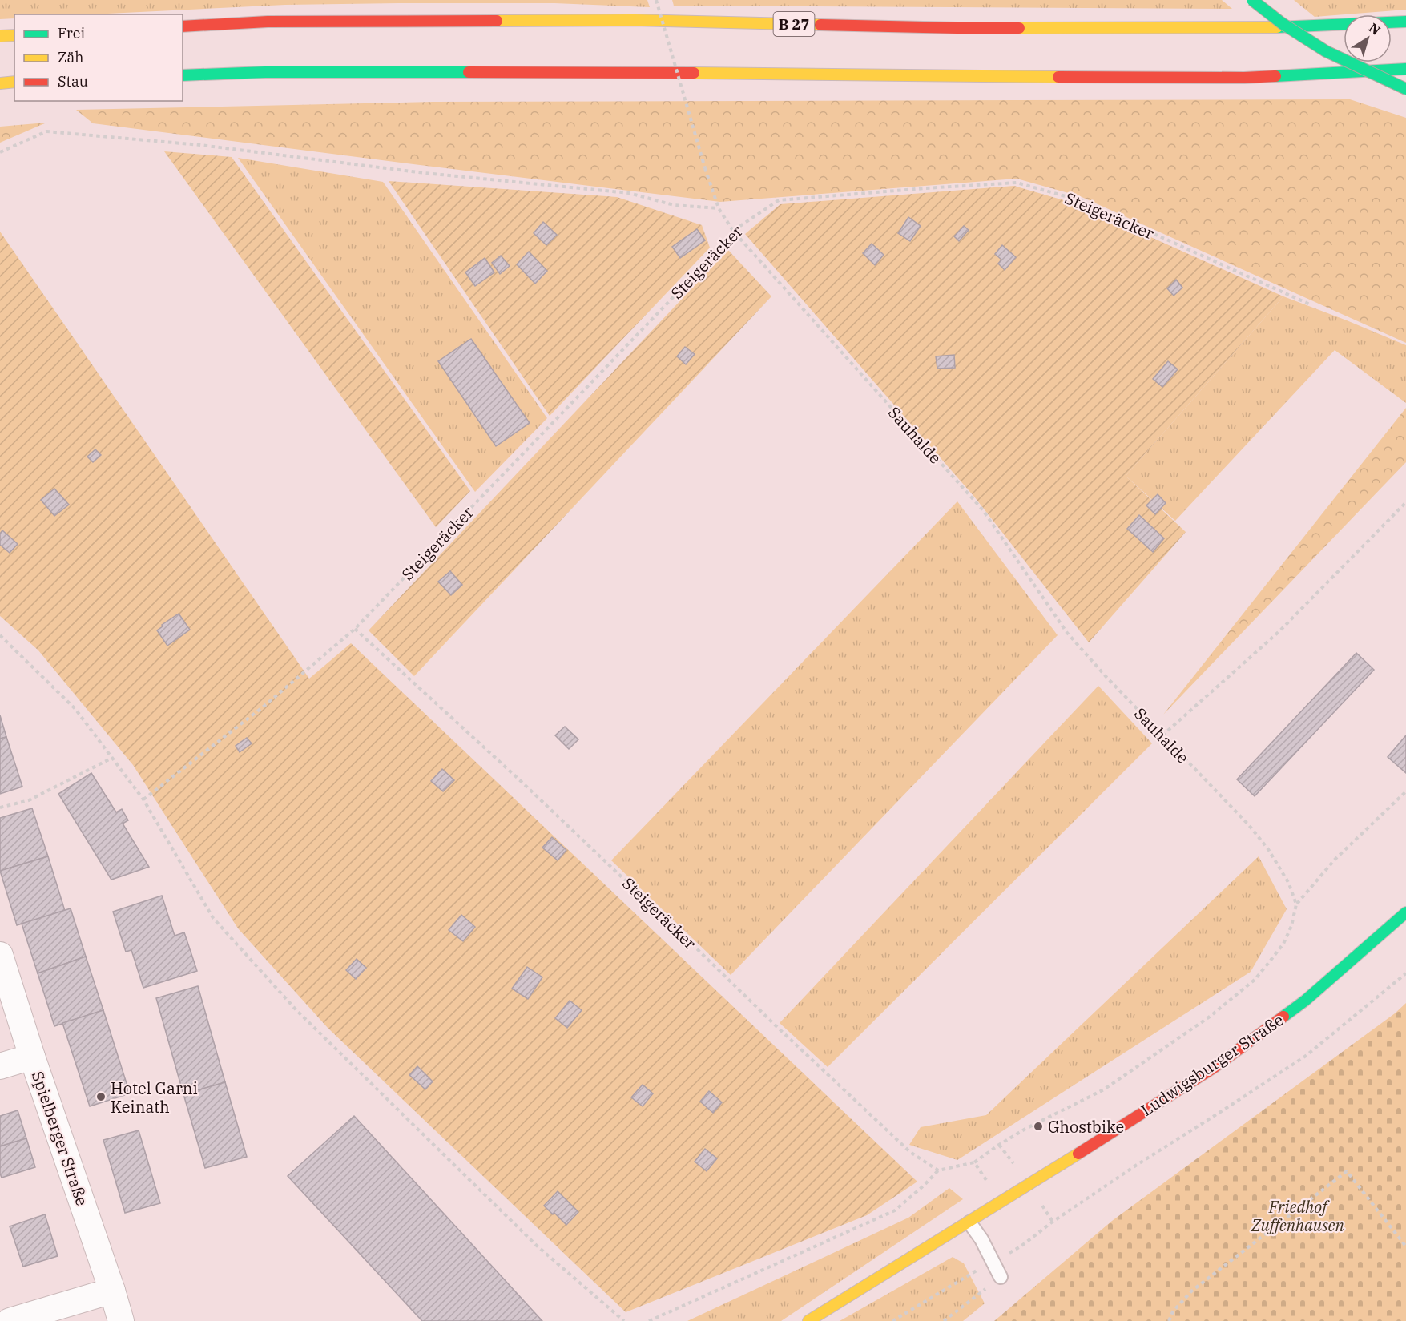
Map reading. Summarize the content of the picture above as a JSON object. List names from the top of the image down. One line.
{"streets":{"main road":["B 27","Ludwigsburger Straße"],"street":["Spielberger Straße"],"path":["Steigeräcker","Sauhalde"]},"crossings":[["Steigeräcker","Sauhalde"]],"parks":["Friedhof Zuffenhausen"],"places":["Hotel Garni Keinath","Ghostbike"],"legend":["Frei","Zäh","Stau"],"north":"top right"}
